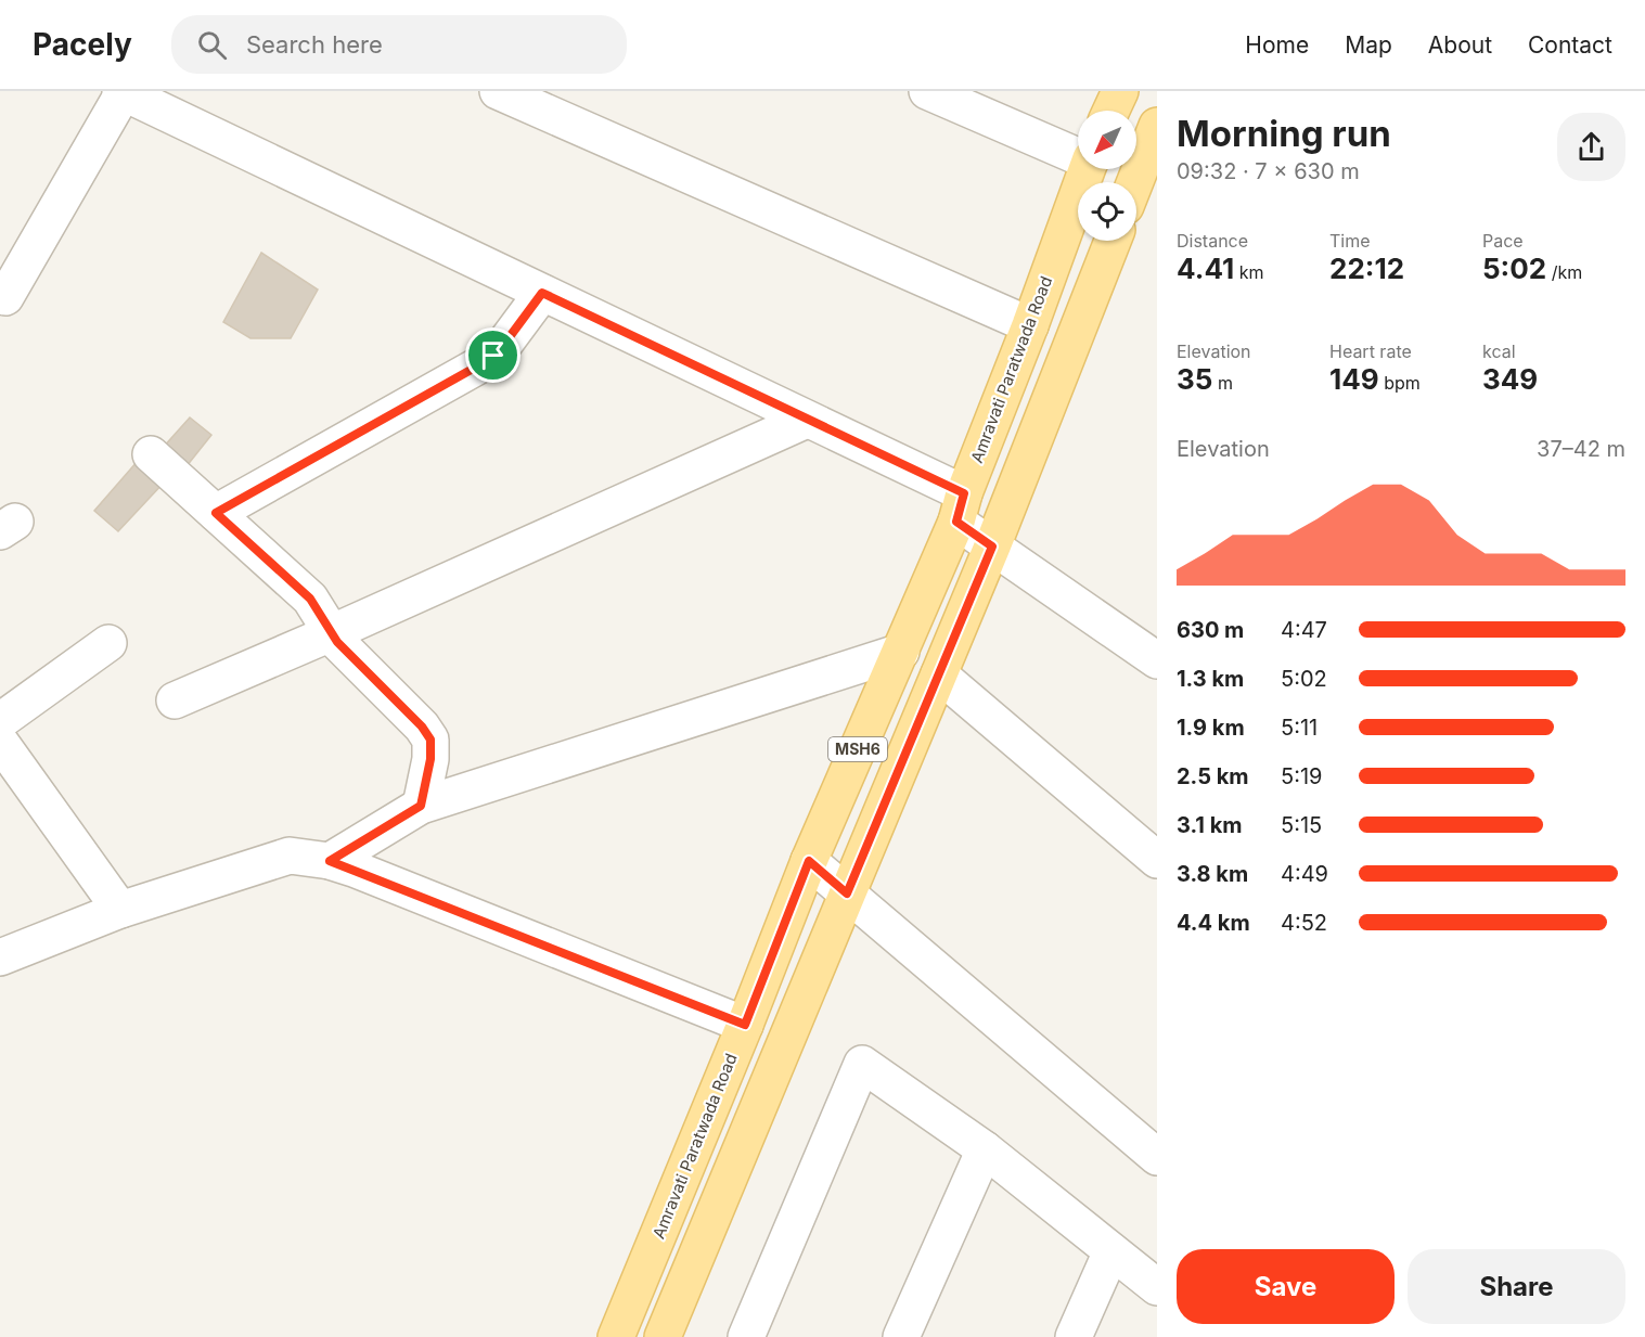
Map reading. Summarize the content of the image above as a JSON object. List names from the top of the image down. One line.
{"streets":{"main road":["Amravati Paratwada Road","MSH6"]},"north":"bottom left","page":{"header":"Pacely","search":"Search here","nav":["Home","Map","About","Contact"],"heading":["Morning run","09:32 · 7 × 630 m"],"stats":[["Distance","4.41 km"],["Time","22:12"],["Pace","5:02 /km"],["Elevation","35 m"],["Heart rate","149 bpm"],["kcal","349"]],"chart":["Elevation","37–42 m"],"list":[{"name":"630 m","note":"4:47"},{"name":"1.3 km","note":"5:02"},{"name":"1.9 km","note":"5:11"},{"name":"2.5 km","note":"5:19"},{"name":"3.1 km","note":"5:15"},{"name":"3.8 km","note":"4:49"},{"name":"4.4 km","note":"4:52"}],"buttons":["Save","Share"]}}
